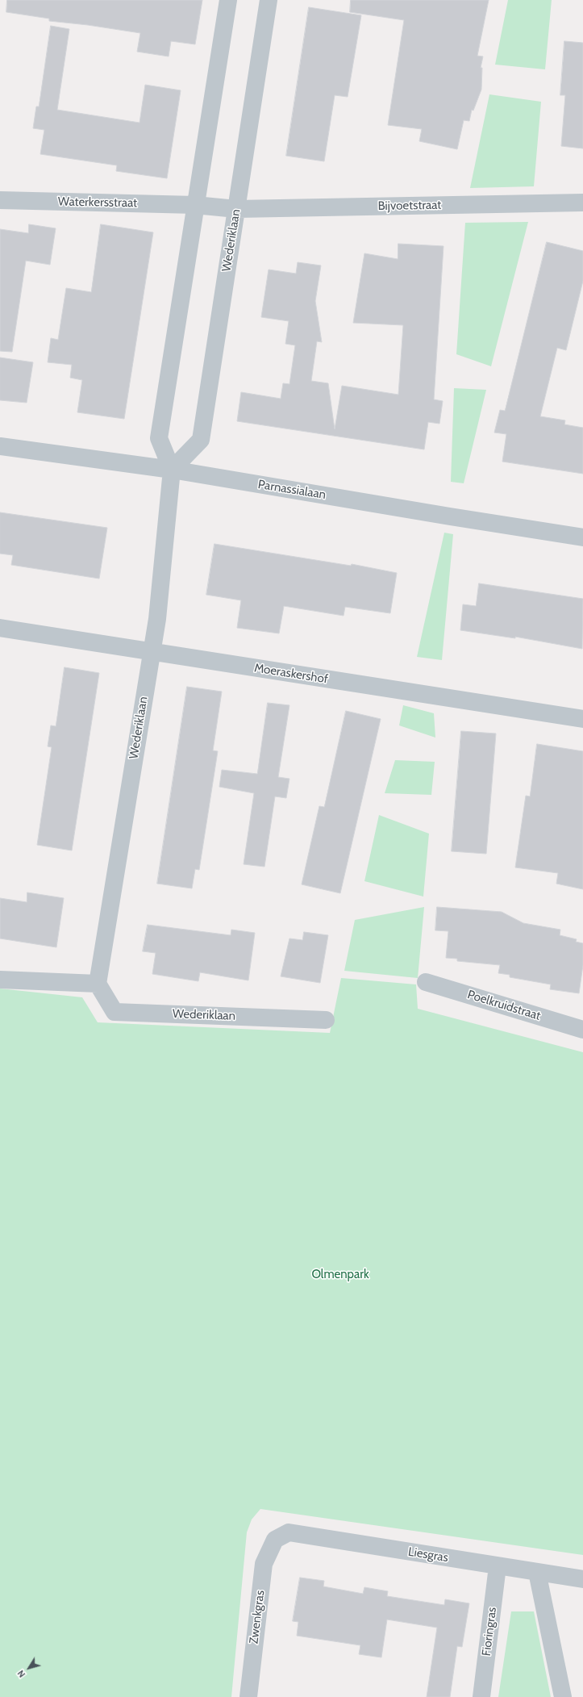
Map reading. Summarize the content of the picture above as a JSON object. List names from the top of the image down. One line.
{"streets":{"street":["Waterkersstraat","Bijvoetstraat","Wederiklaan","Parnassialaan","Moeraskershof","Poelkruidstraat","Liesgras","Zwenkgras","Fioringras"]},"crossings":[["Waterkersstraat","Bijvoetstraat"],["Waterkersstraat","Wederiklaan"],["Bijvoetstraat","Wederiklaan"],["Wederiklaan","Parnassialaan"],["Wederiklaan","Moeraskershof"],["Liesgras","Zwenkgras"],["Liesgras","Fioringras"]],"parks":["Olmenpark"],"north":"bottom left"}
